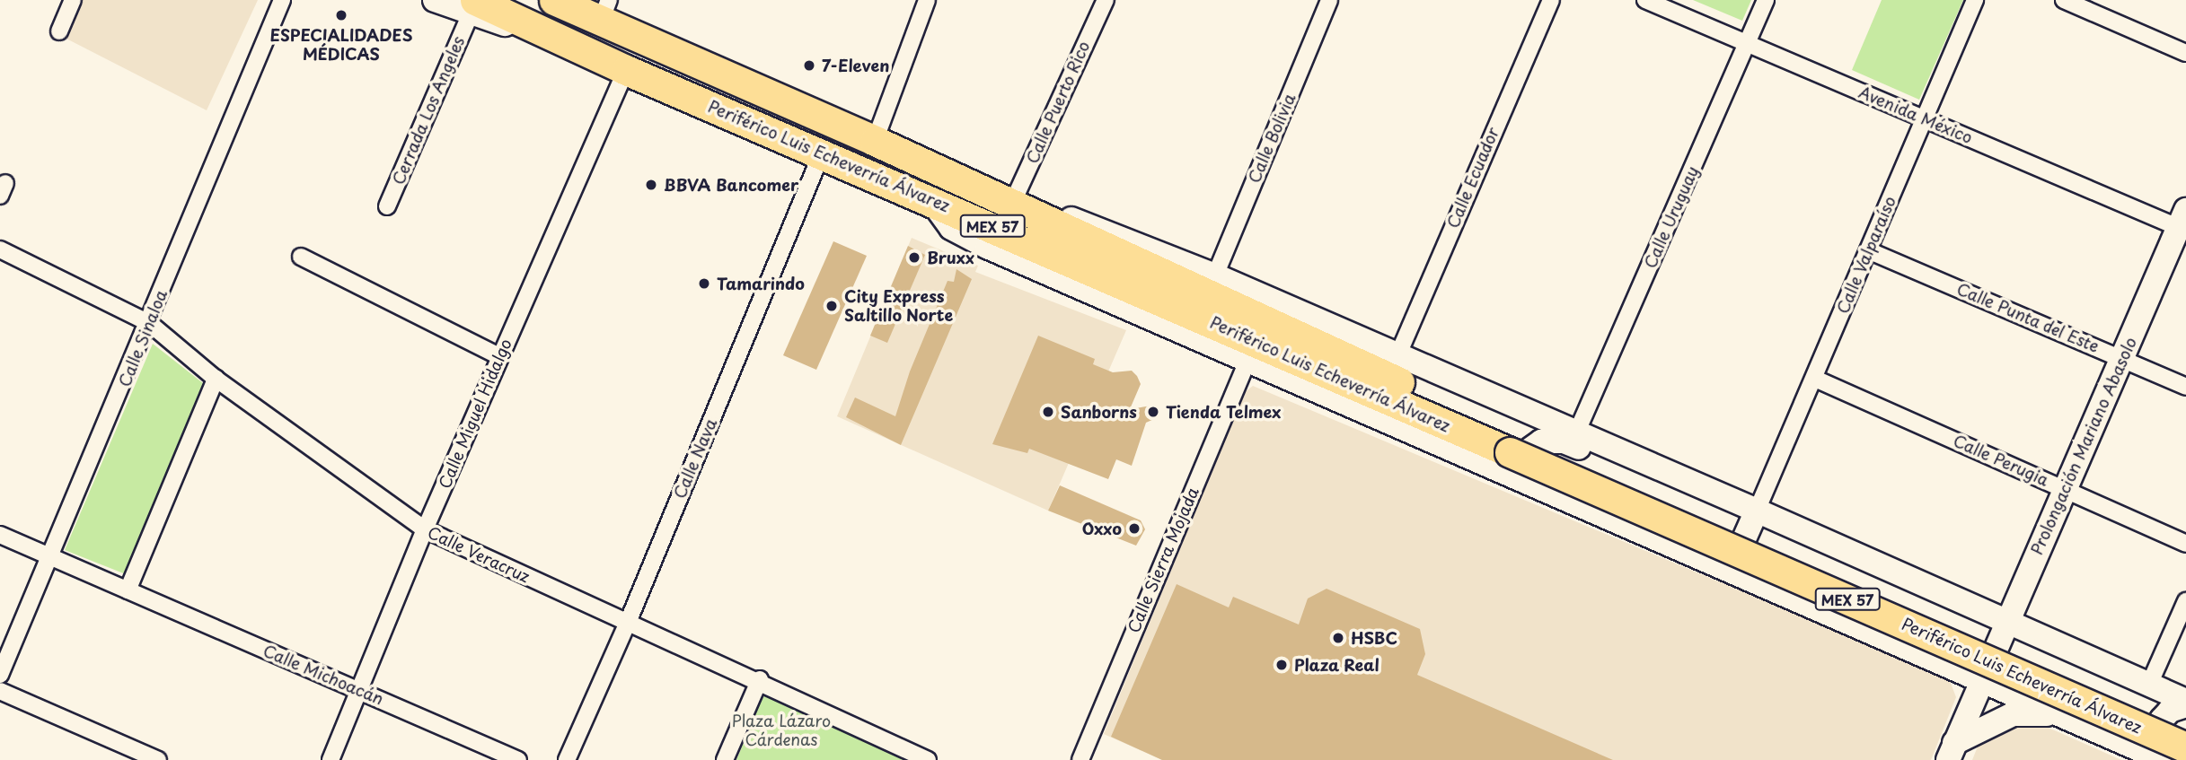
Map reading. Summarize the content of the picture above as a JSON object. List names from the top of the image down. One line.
{"streets":{"highway":["Periférico Luis Echeverría Álvarez","MEX 57"],"street":["Calle Puerto Rico","Cerrada Los Angeles","Avenida México","Calle Bolivia","Calle Ecuador","Calle Uruguay","Calle Valparaíso","Calle Punta del Este","Calle Sinaloa","Calle Miguel Hidalgo","Prolongación Mariano Abasolo","Calle Nava","Calle Perugia","Calle Veracruz","Calle Sierra Mojada","Calle Michoacán"]},"crossings":[["Calle Puerto Rico","Periférico Luis Echeverría Álvarez"],["Cerrada Los Angeles","Periférico Luis Echeverría Álvarez"],["Avenida México","Calle Uruguay"],["Avenida México","Calle Valparaíso"],["Avenida México","Prolongación Mariano Abasolo"],["Periférico Luis Echeverría Álvarez","Calle Miguel Hidalgo"],["Periférico Luis Echeverría Álvarez","Calle Nava"],["Calle Valparaíso","Calle Punta del Este"],["Calle Valparaíso","Calle Perugia"],["Calle Punta del Este","Prolongación Mariano Abasolo"],["Calle Sinaloa","Calle Veracruz"],["Calle Sinaloa","Calle Michoacán"],["Calle Miguel Hidalgo","Calle Veracruz"],["Calle Miguel Hidalgo","Calle Michoacán"],["Prolongación Mariano Abasolo","Calle Perugia"],["Calle Nava","Calle Veracruz"]],"parks":["Plaza Lázaro Cárdenas"],"places":["ESPECIALIDADES MÉDICAS","7-Eleven","BBVA Bancomer","Bruxx","Tamarindo","City Express Saltillo Norte","Sanborns","Tienda Telmex","Oxxo","HSBC","Plaza Real"]}
